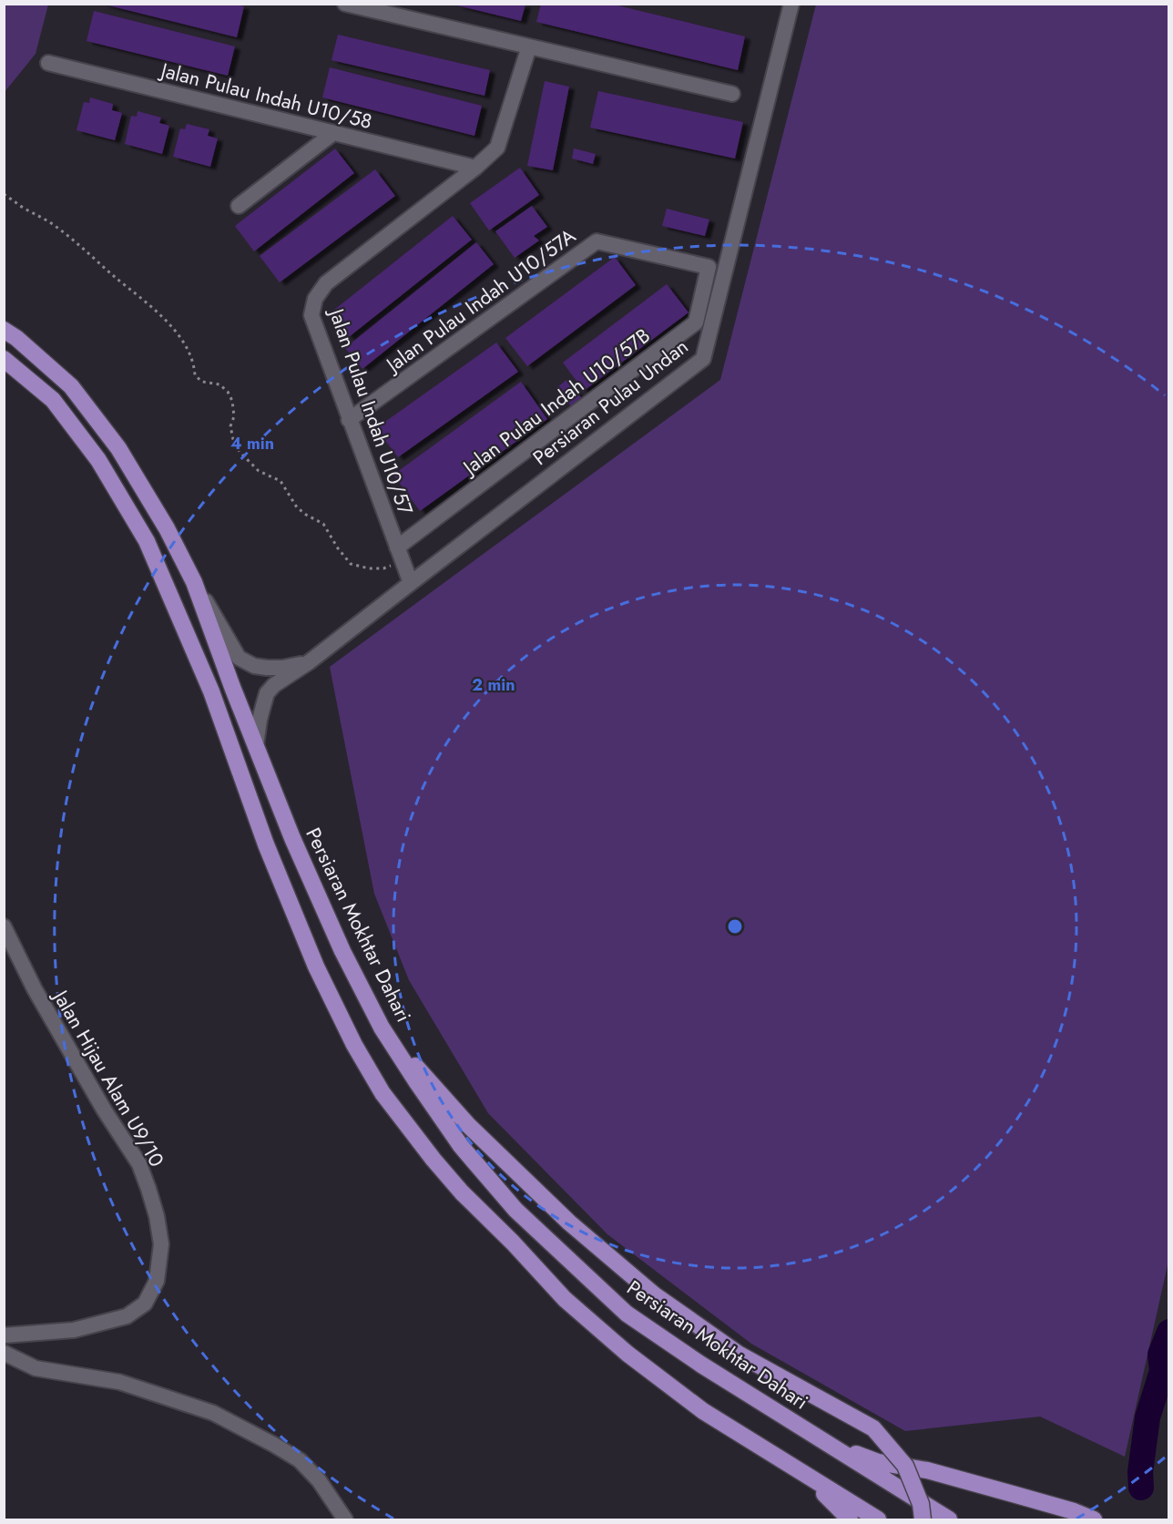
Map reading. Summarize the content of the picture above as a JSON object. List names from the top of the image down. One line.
{"streets":{"main road":["Persiaran Mokhtar Dahari"],"street":["Jalan Pulau Indah U10/58","Jalan Pulau Indah U10/57A","Jalan Pulau Indah U10/57B","Persiaran Pulau Undan","Jalan Pulau Indah U10/57","Jalan Hijau Alam U9/10"]},"crossings":[["Jalan Pulau Indah U10/58","Jalan Pulau Indah U10/57"],["Jalan Pulau Indah U10/57A","Jalan Pulau Indah U10/57B"],["Jalan Pulau Indah U10/57A","Jalan Pulau Indah U10/57"],["Jalan Pulau Indah U10/57B","Jalan Pulau Indah U10/57"],["Persiaran Pulau Undan","Jalan Pulau Indah U10/57"],["Persiaran Pulau Undan","Persiaran Mokhtar Dahari"]],"rings":["4 min","2 min"]}
